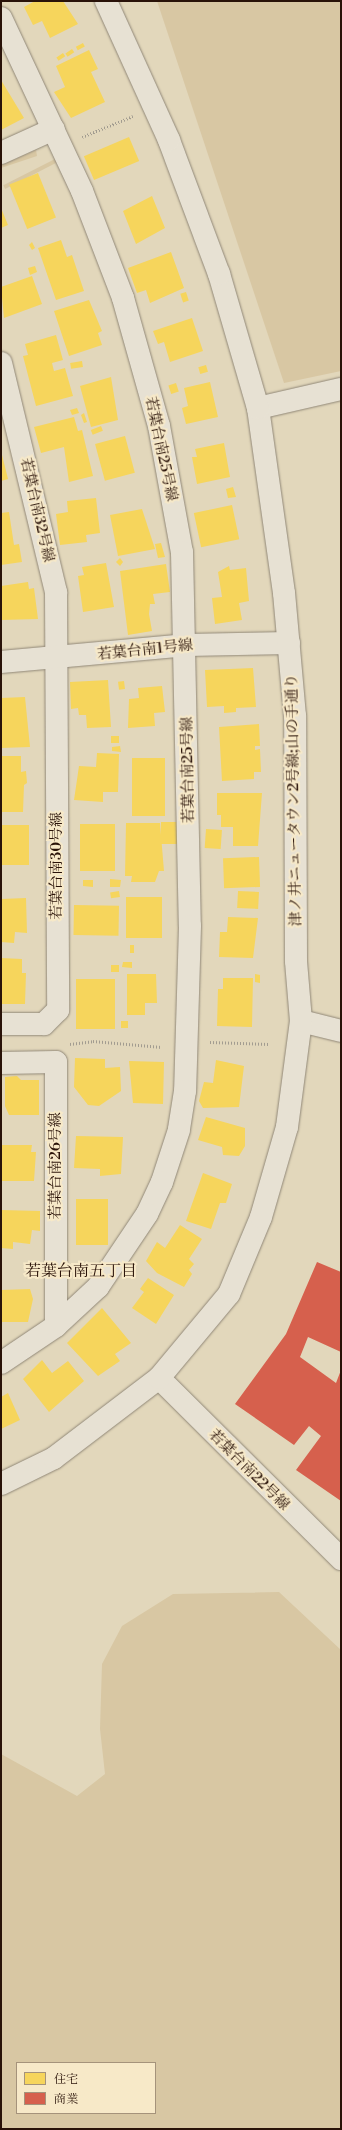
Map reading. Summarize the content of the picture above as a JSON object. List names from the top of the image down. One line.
{"streets":{"street":["若葉台南25号線","若葉台南32号線","若葉台南1号線","津ノ井ニュータウン2号線;山の手通り","若葉台南30号線","若葉台南26号線","若葉台南22号線"]},"crossings":[["若葉台南25号線","若葉台南1号線"],["若葉台南25号線","若葉台南26号線"],["若葉台南32号線","若葉台南1号線"],["若葉台南32号線","若葉台南30号線"],["若葉台南1号線","津ノ井ニュータウン2号線;山の手通り"],["若葉台南1号線","若葉台南30号線"],["津ノ井ニュータウン2号線;山の手通り","若葉台南22号線"]],"districts":["若葉台南五丁目"],"legend":["住宅","商業"]}
